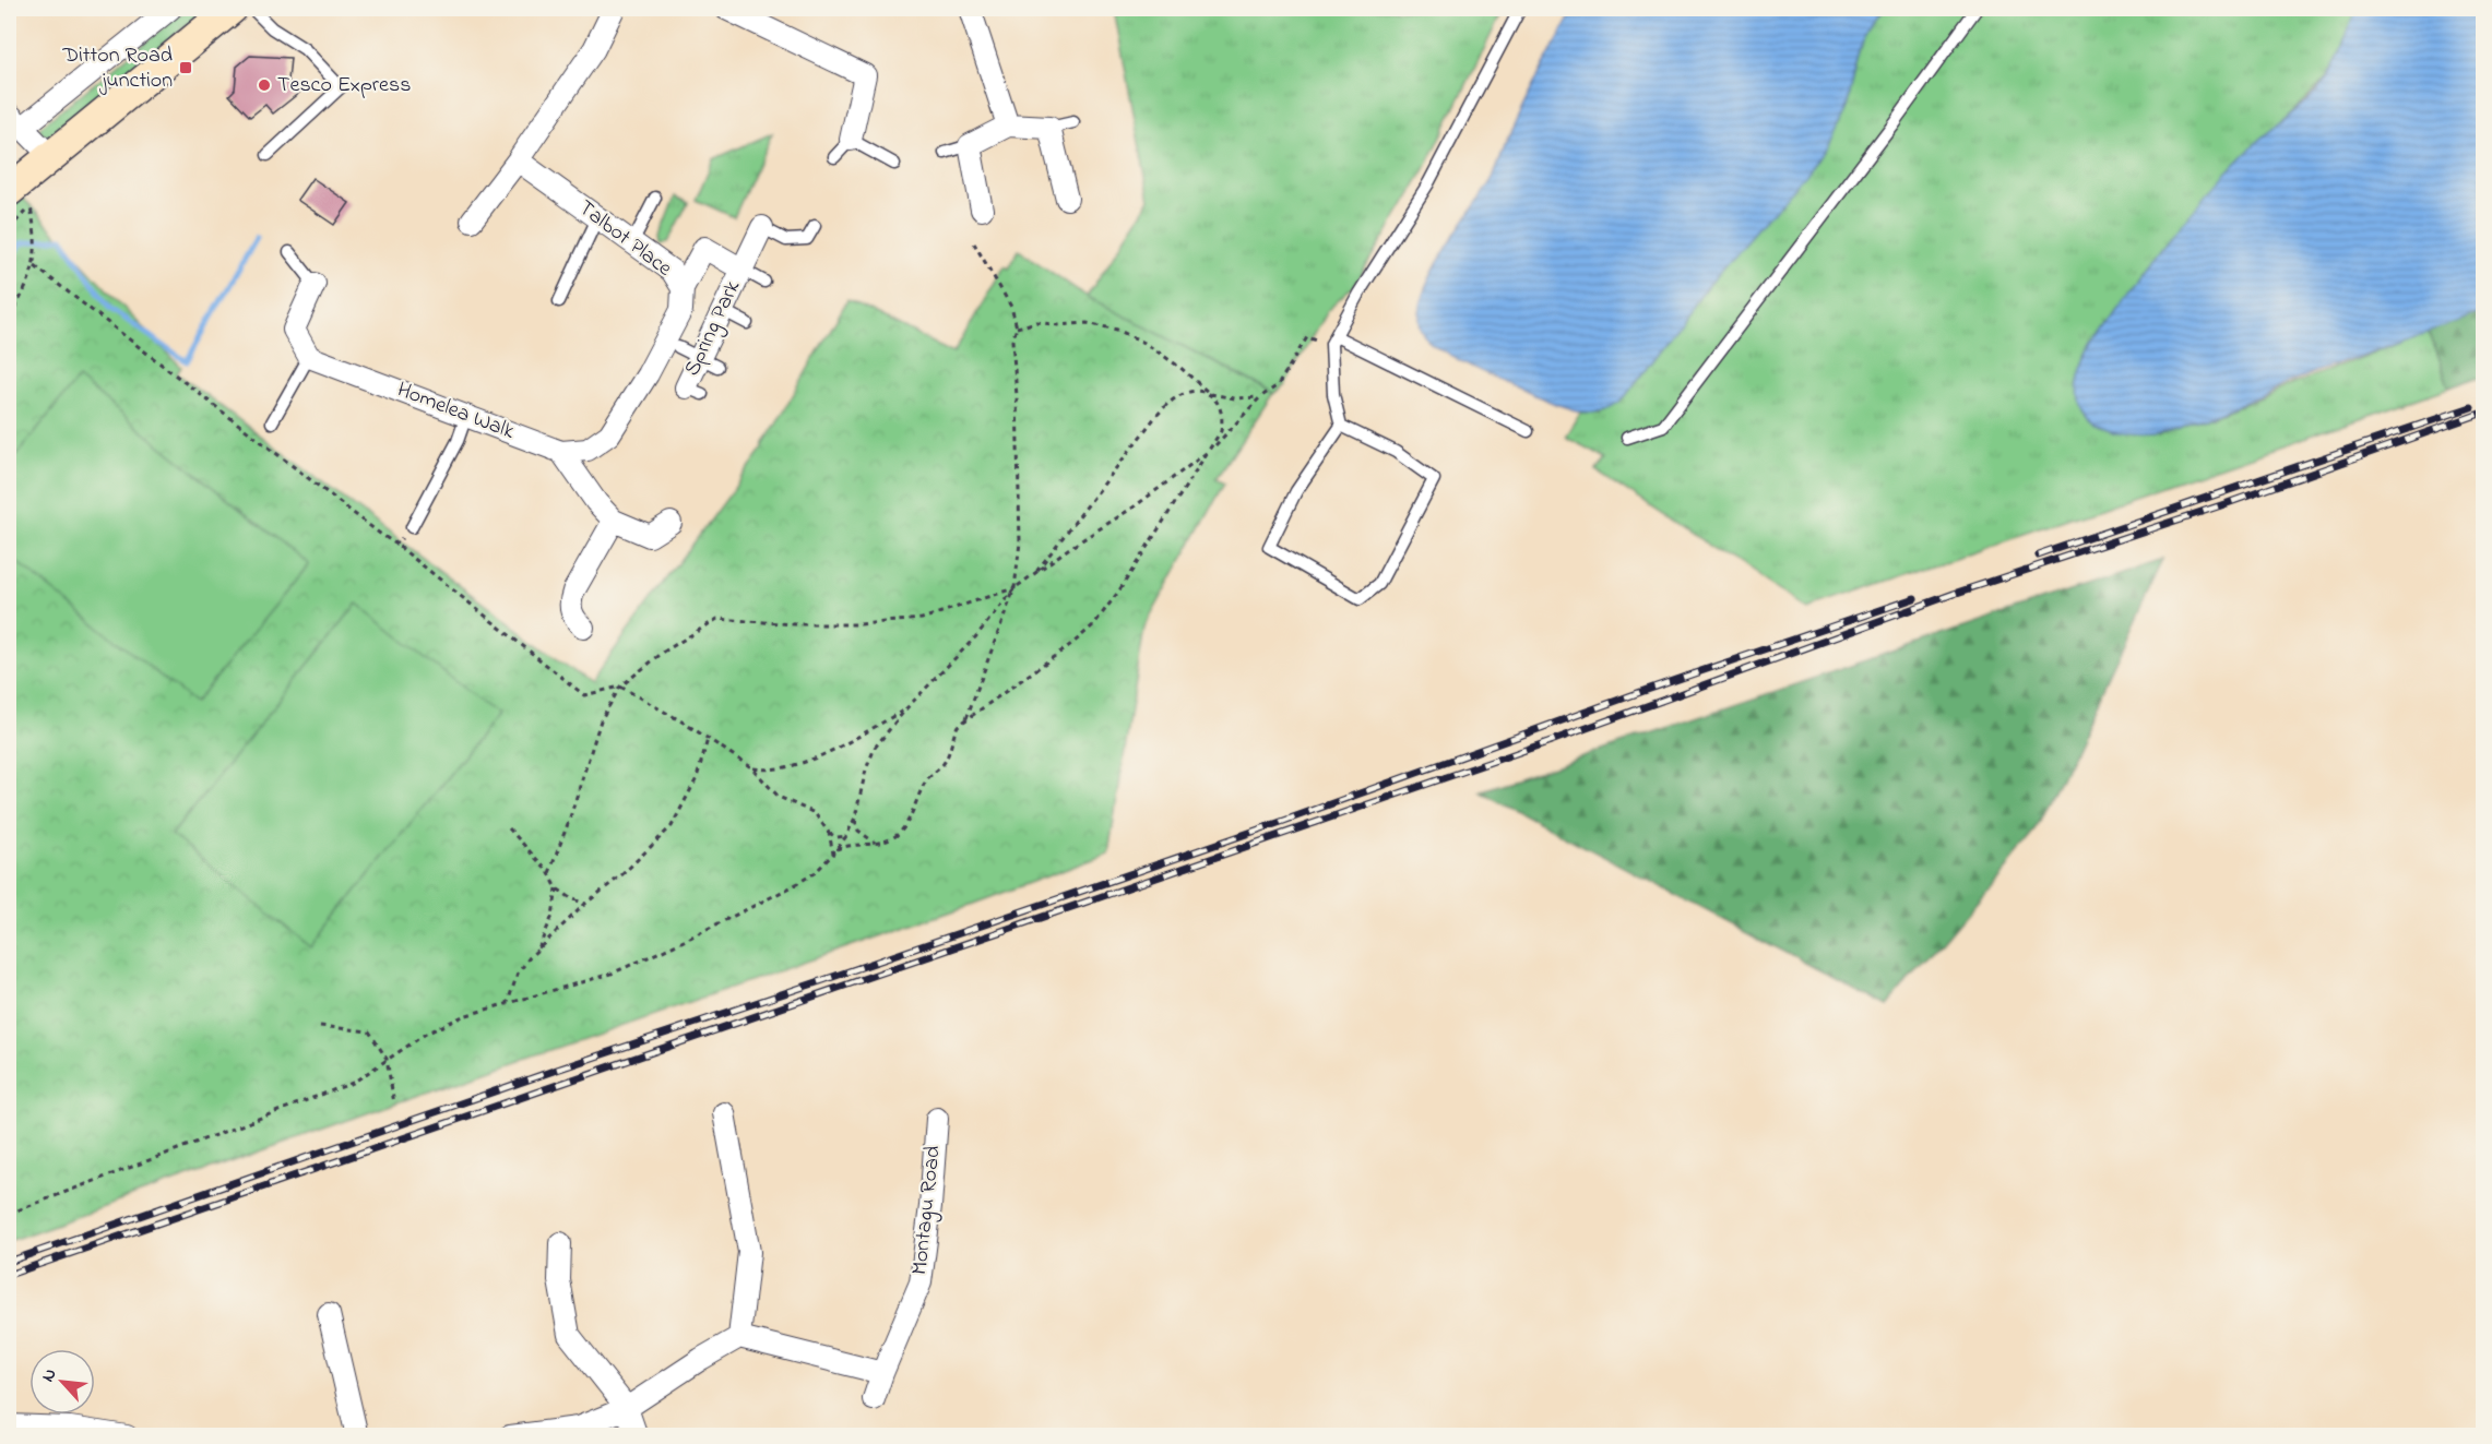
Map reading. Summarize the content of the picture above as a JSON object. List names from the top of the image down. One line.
{"streets":{"street":["Talbot Place","Spring Park","Homelea Walk","Montagu Road"]},"crossings":[["Talbot Place","Spring Park"],["Talbot Place","Homelea Walk"]],"places":{"transit":["Ditton Road junction"],"other":["Tesco Express"]},"north":"top left"}
